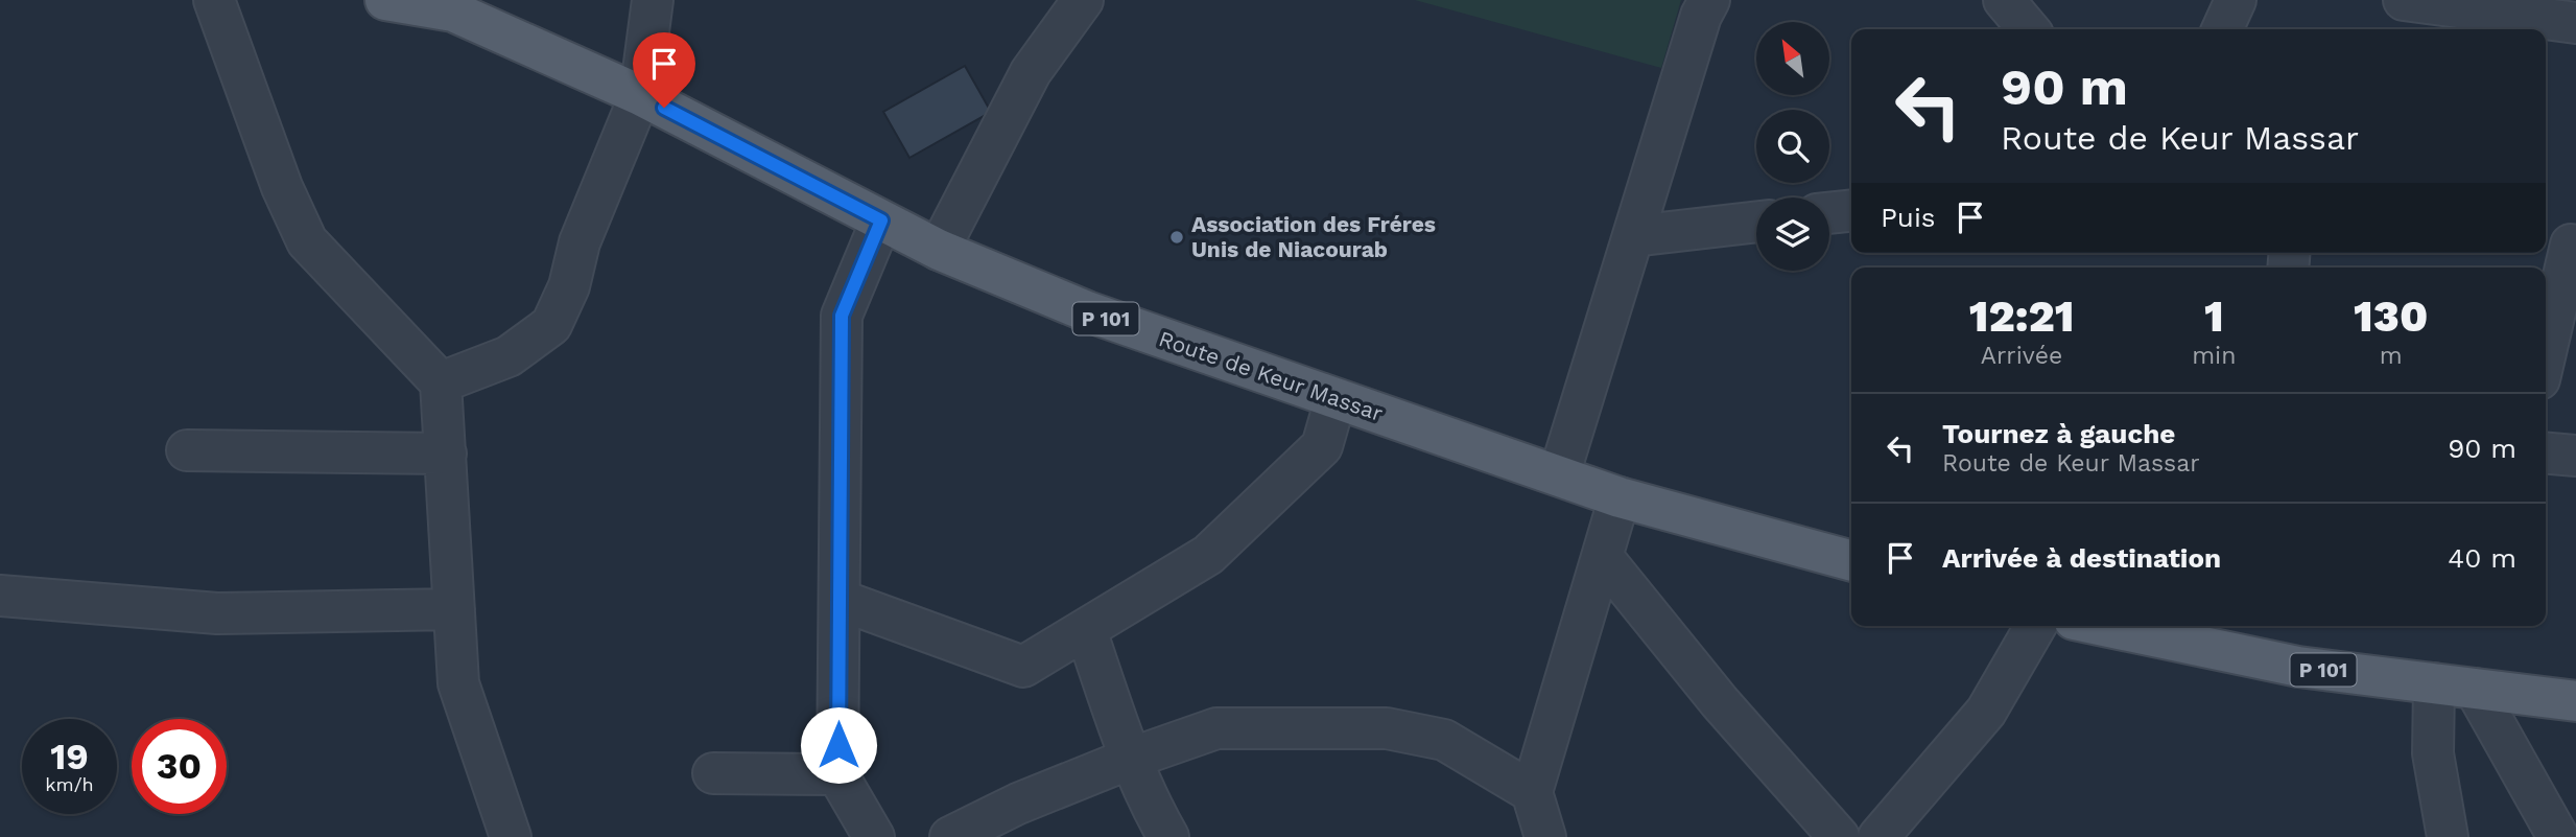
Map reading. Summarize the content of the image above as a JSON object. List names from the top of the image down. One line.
{"streets":{"main road":["P 101","Route de Keur Massar"]},"places":["Association des Fréres Unis de Niacourab"],"north":"top left","page":{"turn":["90 m","Route de Keur Massar"],"then":"Puis","eta":["12:21","Arrivée","1","min","130","m"],"list":[{"name":"Tournez à gauche","note":"Route de Keur Massar","value":"90 m"},{"name":"Arrivée à destination","value":"40 m"}],"speed":"19 km/h","limit":"30"}}
